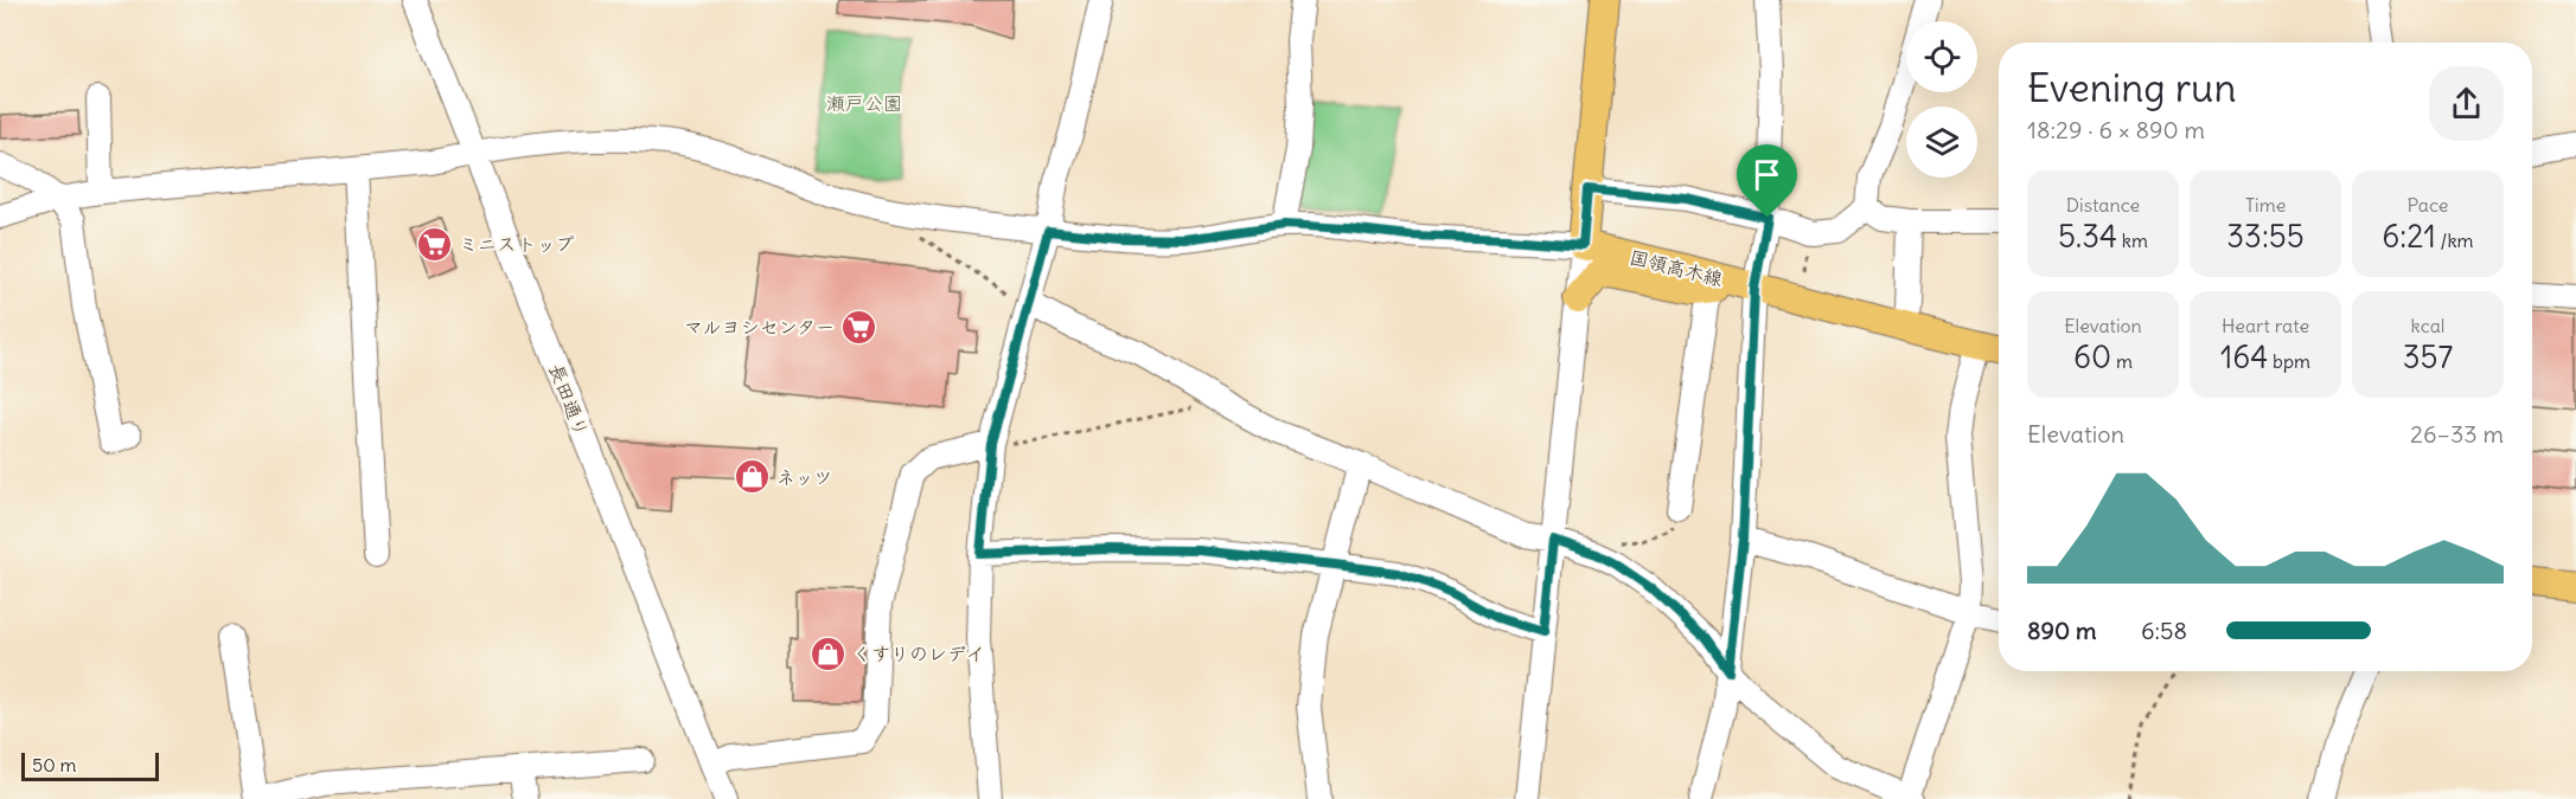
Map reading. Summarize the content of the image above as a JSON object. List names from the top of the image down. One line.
{"streets":{"main road":["国領高木線"],"street":["長田通り"]},"parks":["瀬戸公園"],"places":{"supermarket":["ミニストップ","マルヨシセンター"],"shop":["ネッツ","くすりのレデイ"]},"scale_bar":"50 m","page":{"heading":["Evening run","18:29 · 6 × 890 m"],"stats":[["Distance","5.34 km"],["Time","33:55"],["Pace","6:21 /km"],["Elevation","60 m"],["Heart rate","164 bpm"],["kcal","357"]],"chart":["Elevation","26–33 m"],"list":[{"name":"890 m","note":"6:58"}],"scale":"50 m"}}
